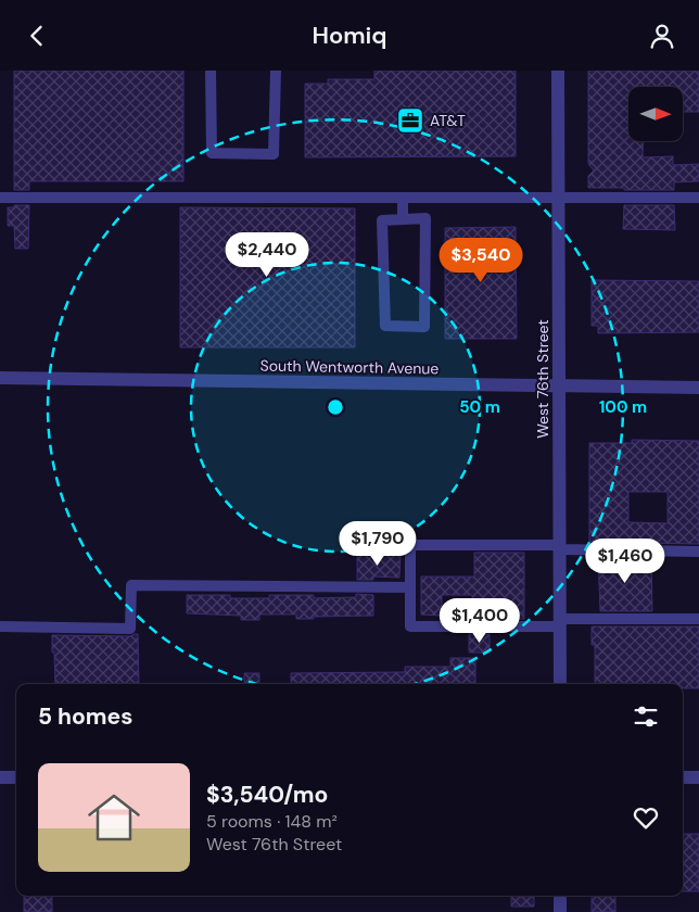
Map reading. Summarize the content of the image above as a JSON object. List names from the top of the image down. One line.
{"streets":{"street":["South Wentworth Avenue","West 76th Street"]},"crossings":[["South Wentworth Avenue","West 76th Street"]],"places":{"office":["AT&T"]},"north":"right","page":{"header":"Homiq","price":["$2,440","$3,540","$1,790","$1,460","$1,400"],"heading":"5 homes","list":[{"name":"$3,540/mo","note":"5 rooms · 148 m² · West 76th Street"}]},"rings":["50 m","100 m"]}
